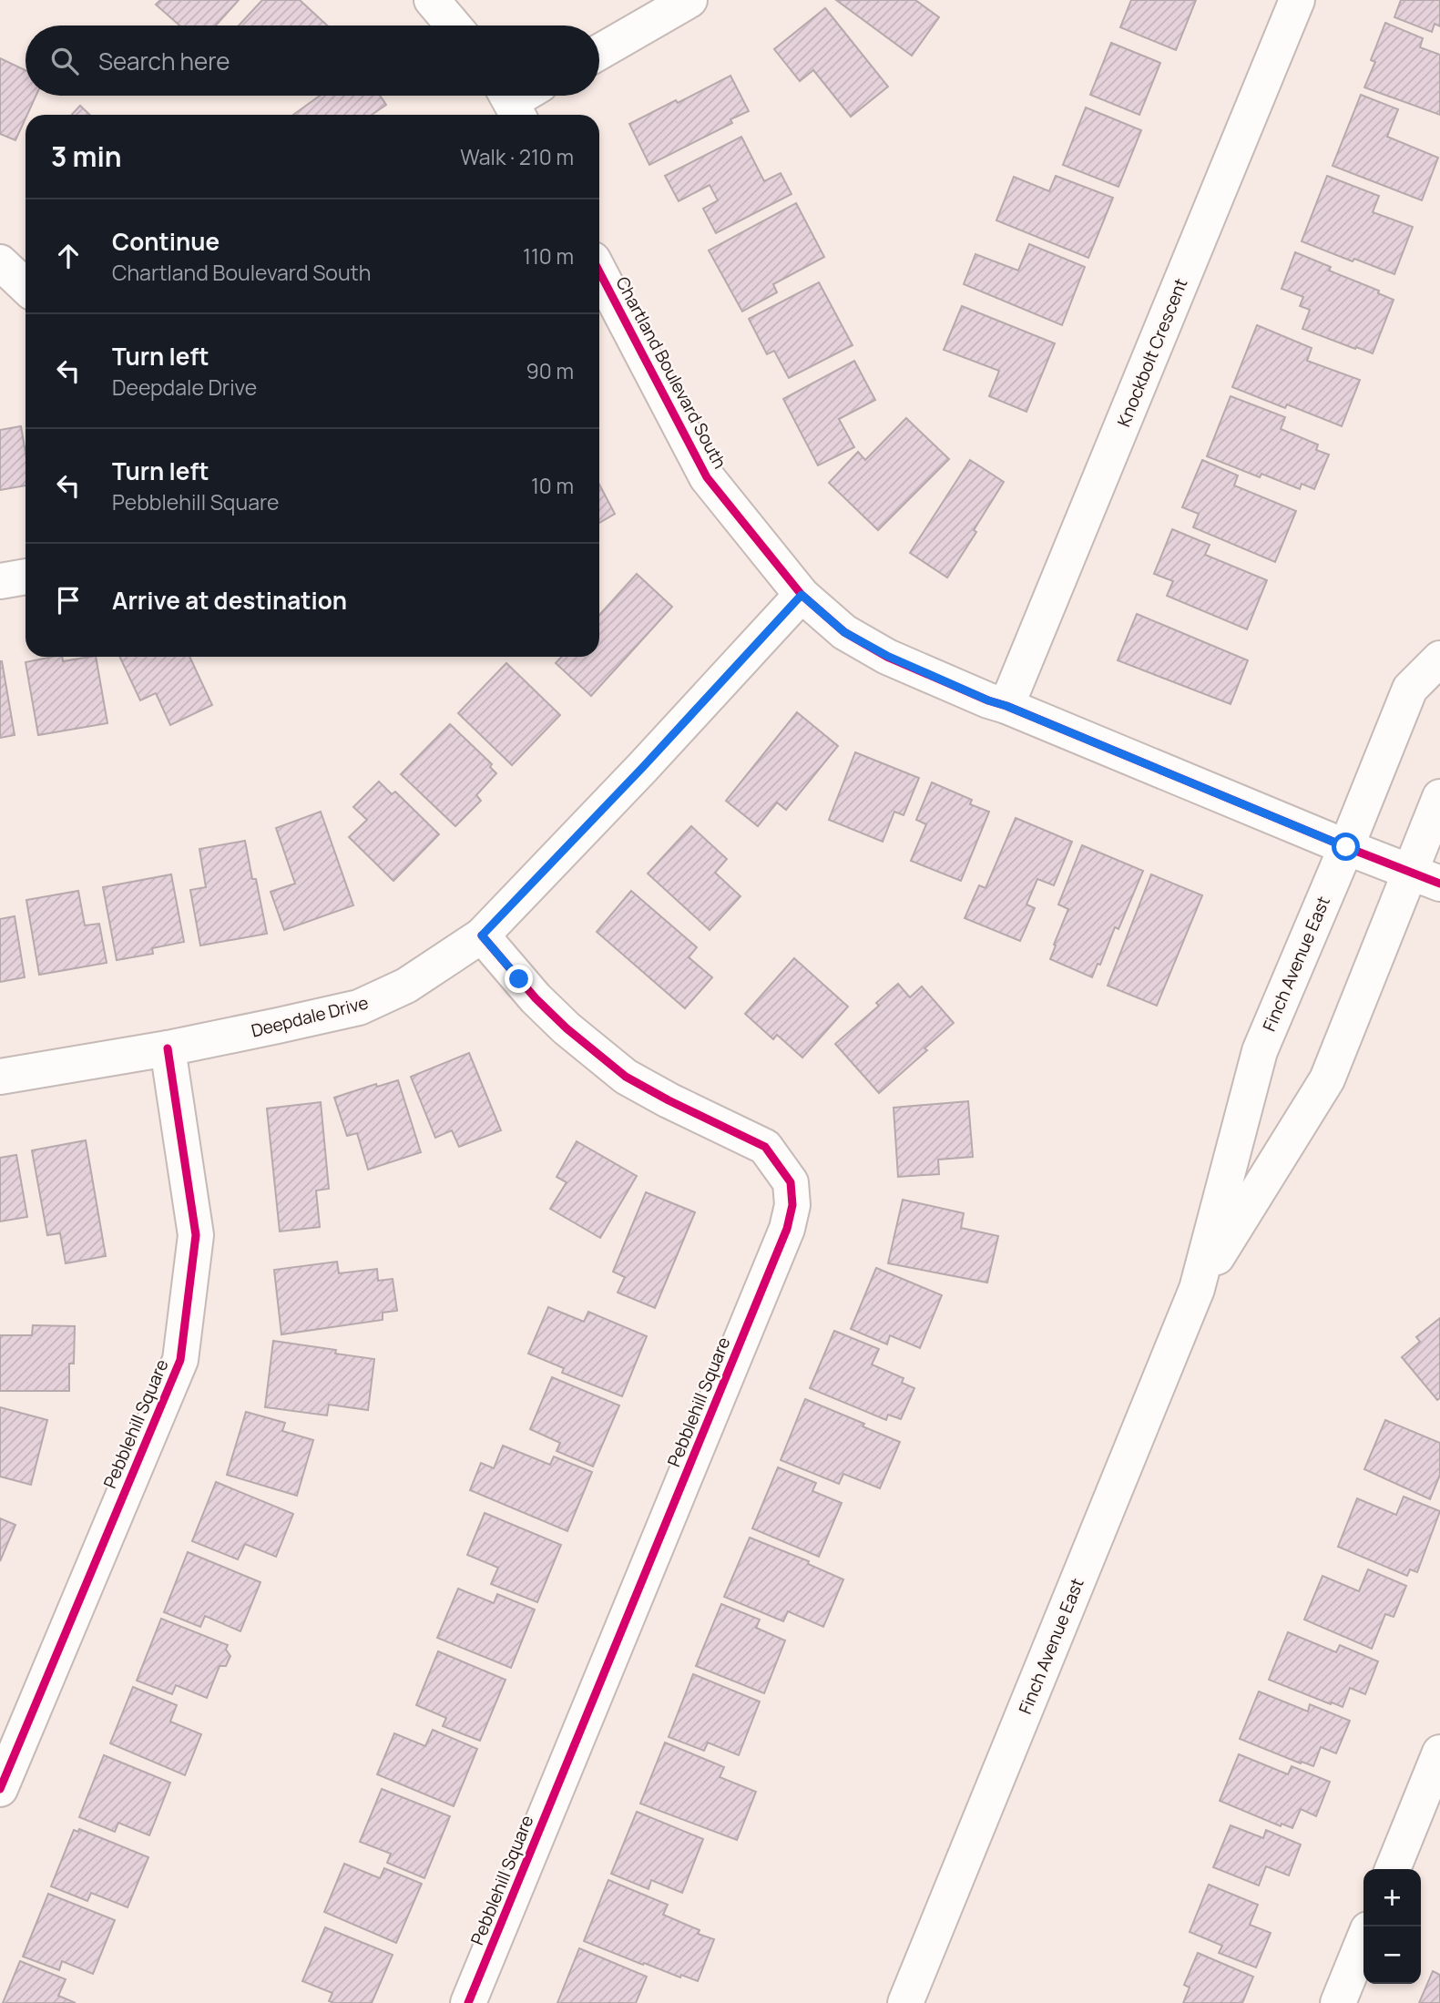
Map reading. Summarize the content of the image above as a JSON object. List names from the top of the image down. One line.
{"streets":{"street":["Knockbolt Crescent","Chartland Boulevard South","Finch Avenue East","Deepdale Drive","Pebblehill Square"]},"crossings":[["Knockbolt Crescent","Chartland Boulevard South"],["Chartland Boulevard South","Finch Avenue East"],["Chartland Boulevard South","Deepdale Drive"],["Deepdale Drive","Pebblehill Square"]],"page":{"search":"Search here","heading":["3 min","Walk · 210 m"],"list":[["Continue","Chartland Boulevard South","110 m"],["Turn left","Deepdale Drive","90 m"],["Turn left","Pebblehill Square","10 m"],"Arrive at destination"],"map_buttons":["+","−"]}}
